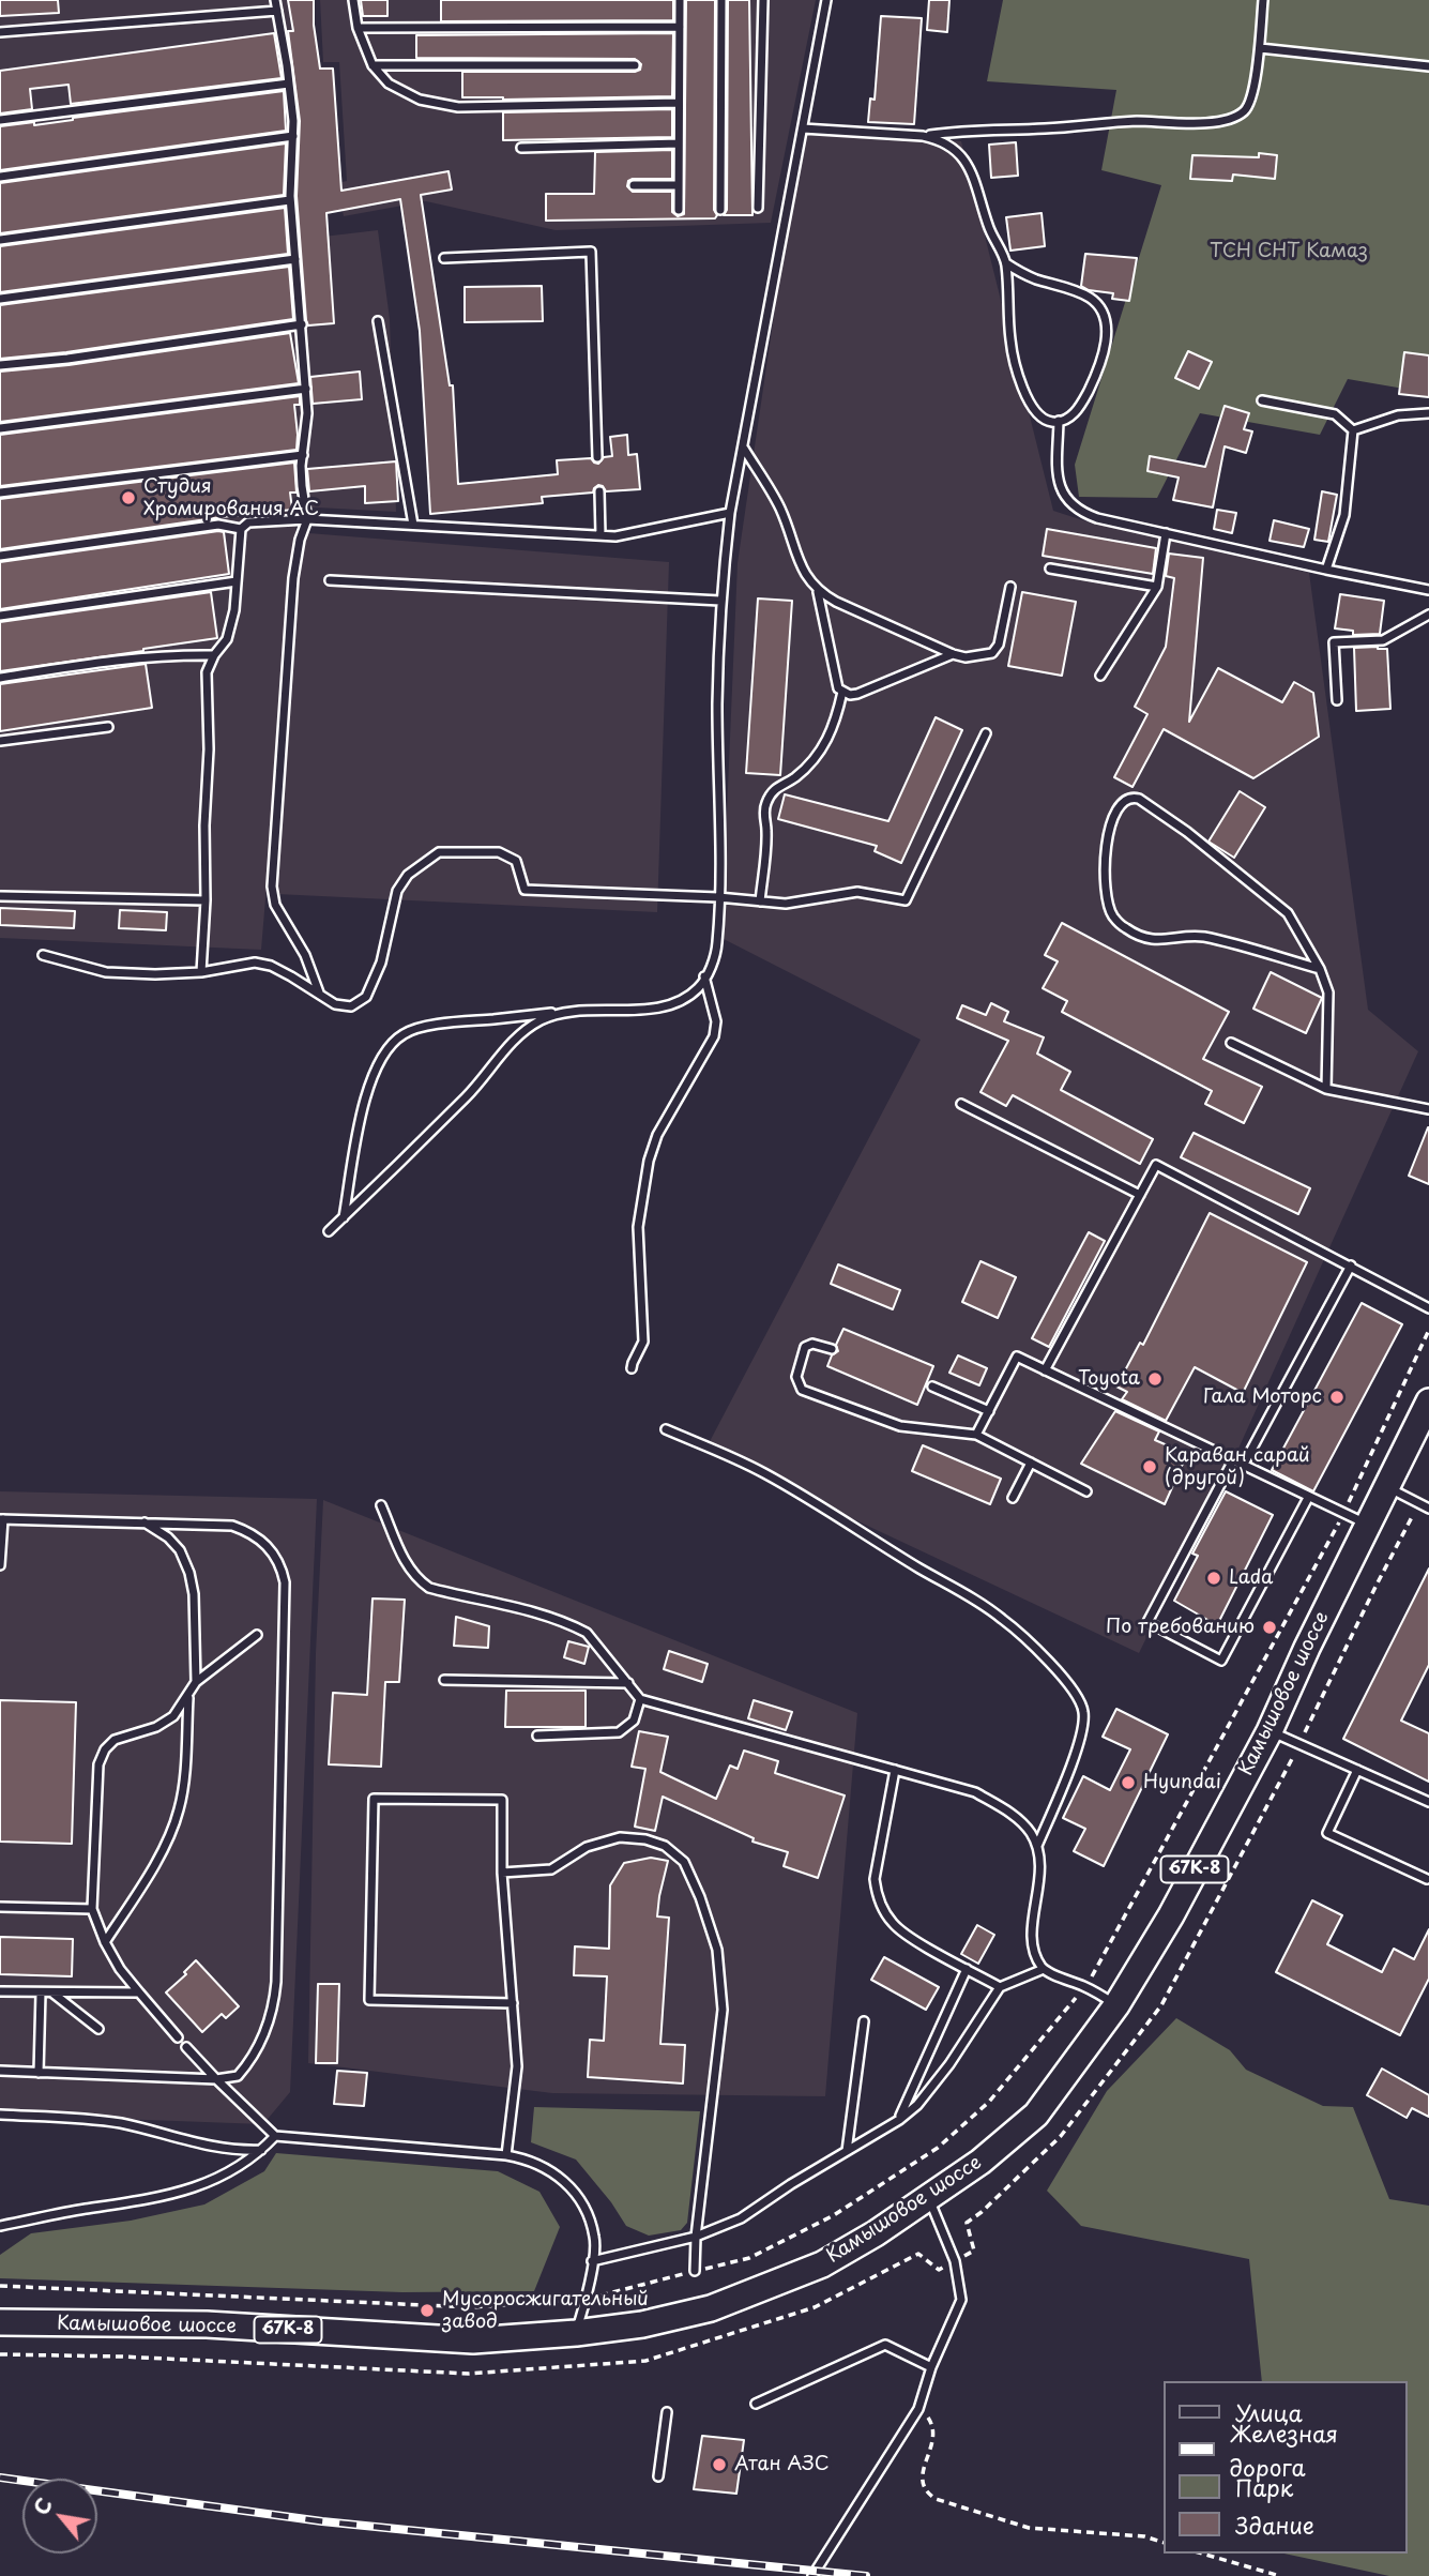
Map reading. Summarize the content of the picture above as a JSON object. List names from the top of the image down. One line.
{"streets":{"main road":["Камышовое шоссе","67К-8"]},"parks":["ТСН СНТ Камаз"],"places":["Студия Хромирования АС","Toyota","Гала Моторс","Караван сарай (другой)","Lada","По требованию","Hyundai","Мусоросжигательный завод","Атан АЗС"],"legend":["Улица","Железная дорога","Парк","Здание"],"north":"top left"}
